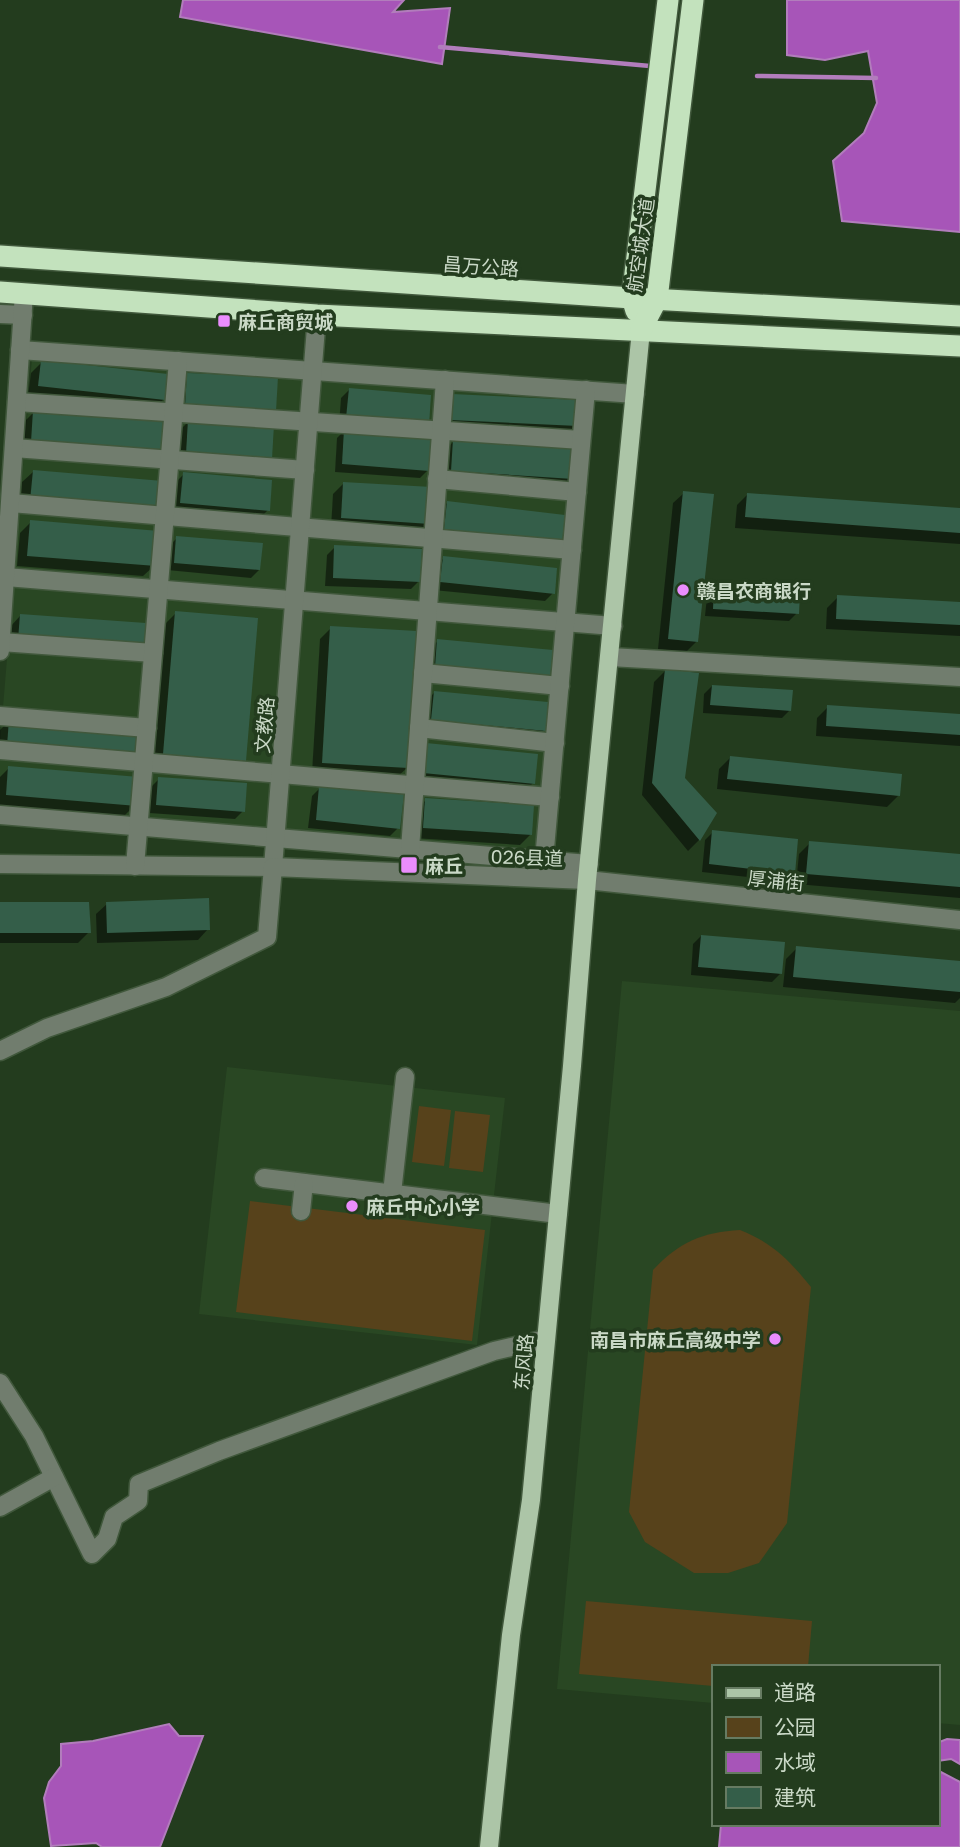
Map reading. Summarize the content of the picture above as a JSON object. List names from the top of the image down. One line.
{"streets":{"highway":["航空城大道","昌万公路"],"main road":["026县道","东风路"],"street":["文教路","厚浦街"]},"crossings":[["航空城大道","昌万公路"],["航空城大道","026县道"],["文教路","026县道"],["026县道","厚浦街"],["026县道","东风路"],["厚浦街","东风路"]],"places":{"transit":["麻丘商贸城","麻丘"],"other":["赣昌农商银行","麻丘中心小学","南昌市麻丘高级中学"]},"legend":["道路","公园","水域","建筑"]}
